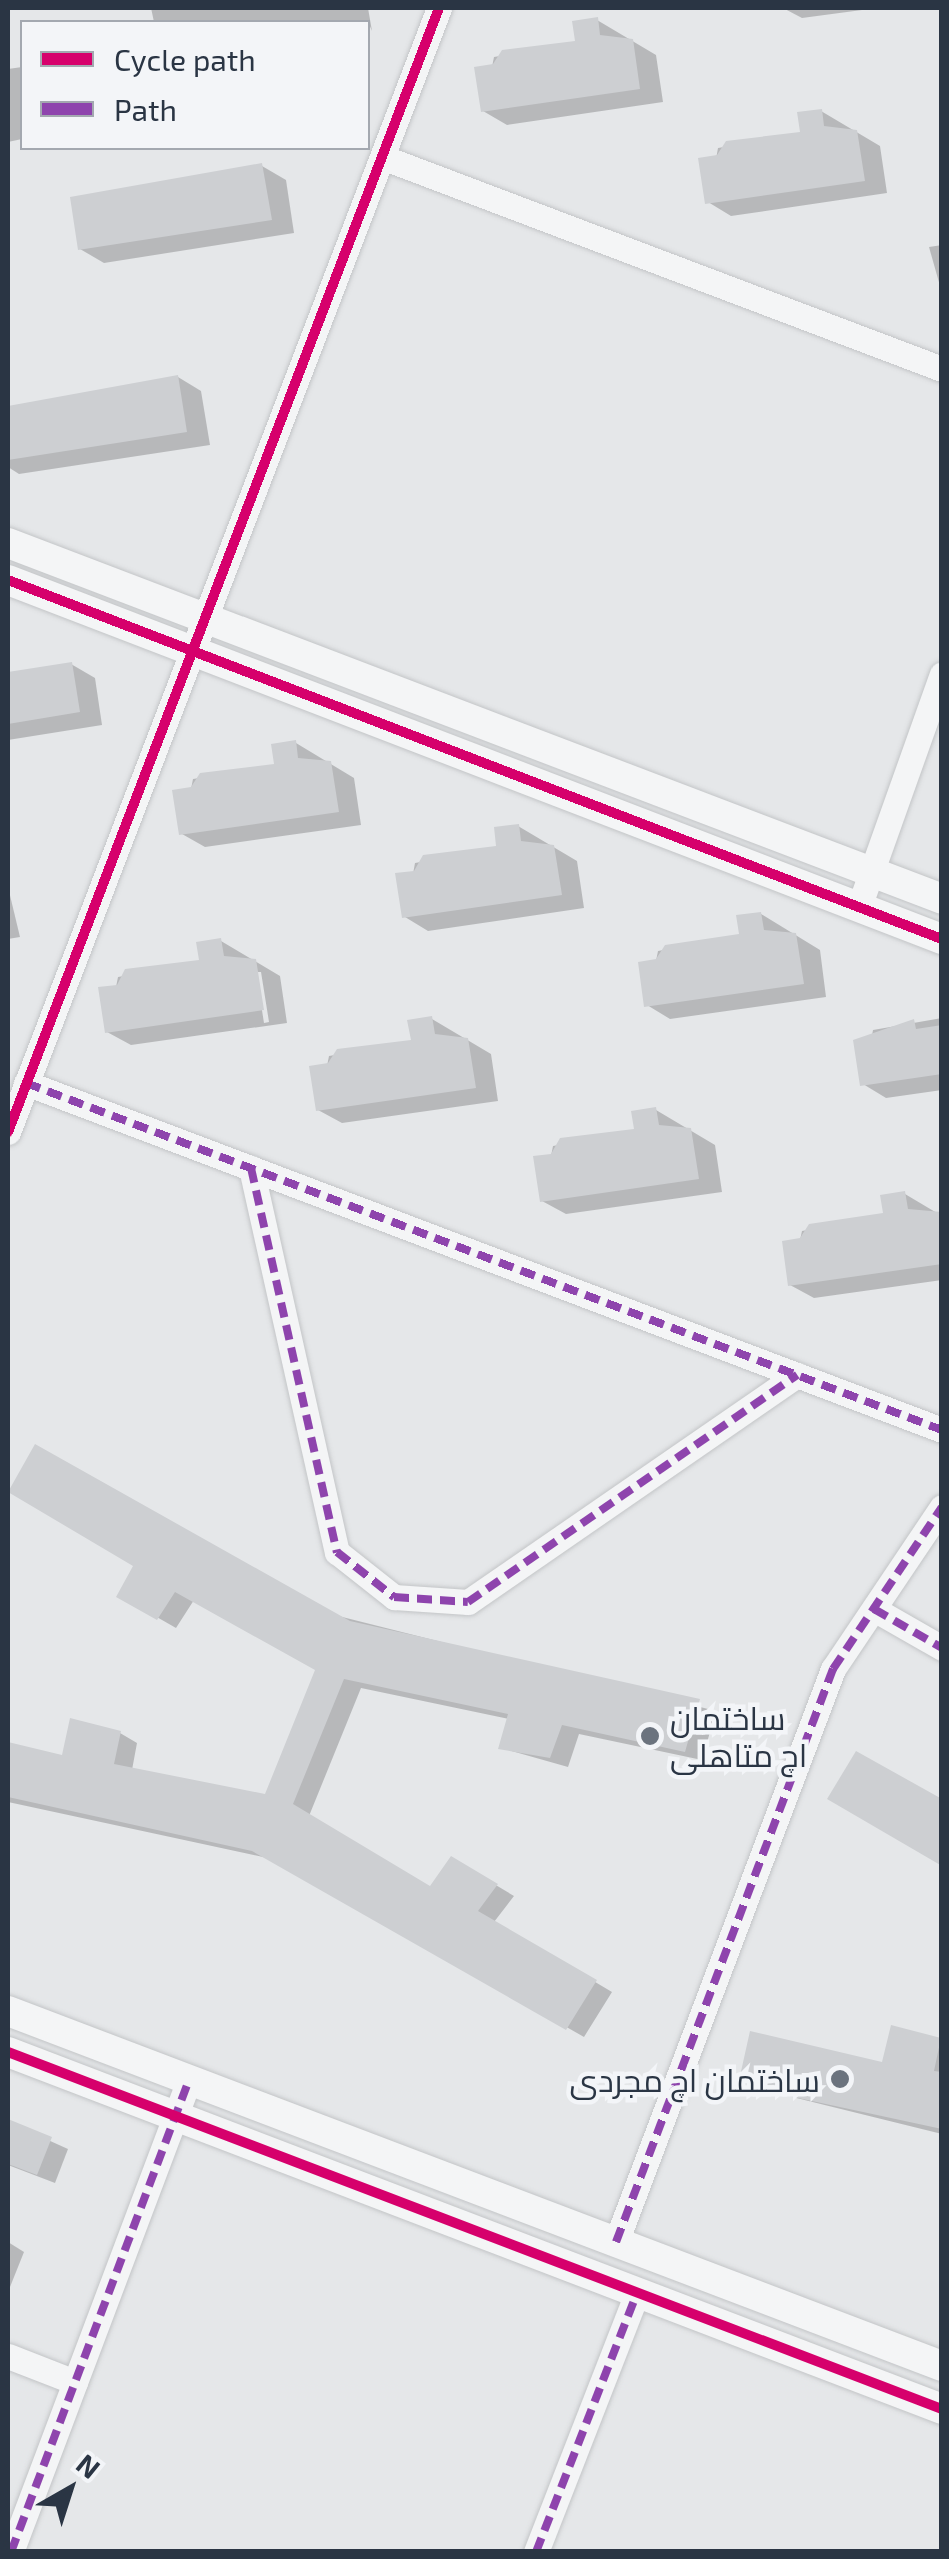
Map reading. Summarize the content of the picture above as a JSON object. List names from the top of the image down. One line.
{"places":["ساختمان اچ متاهلی","ساختمان اچ مجردی"],"legend":["Cycle path","Path"],"north":"top right"}
